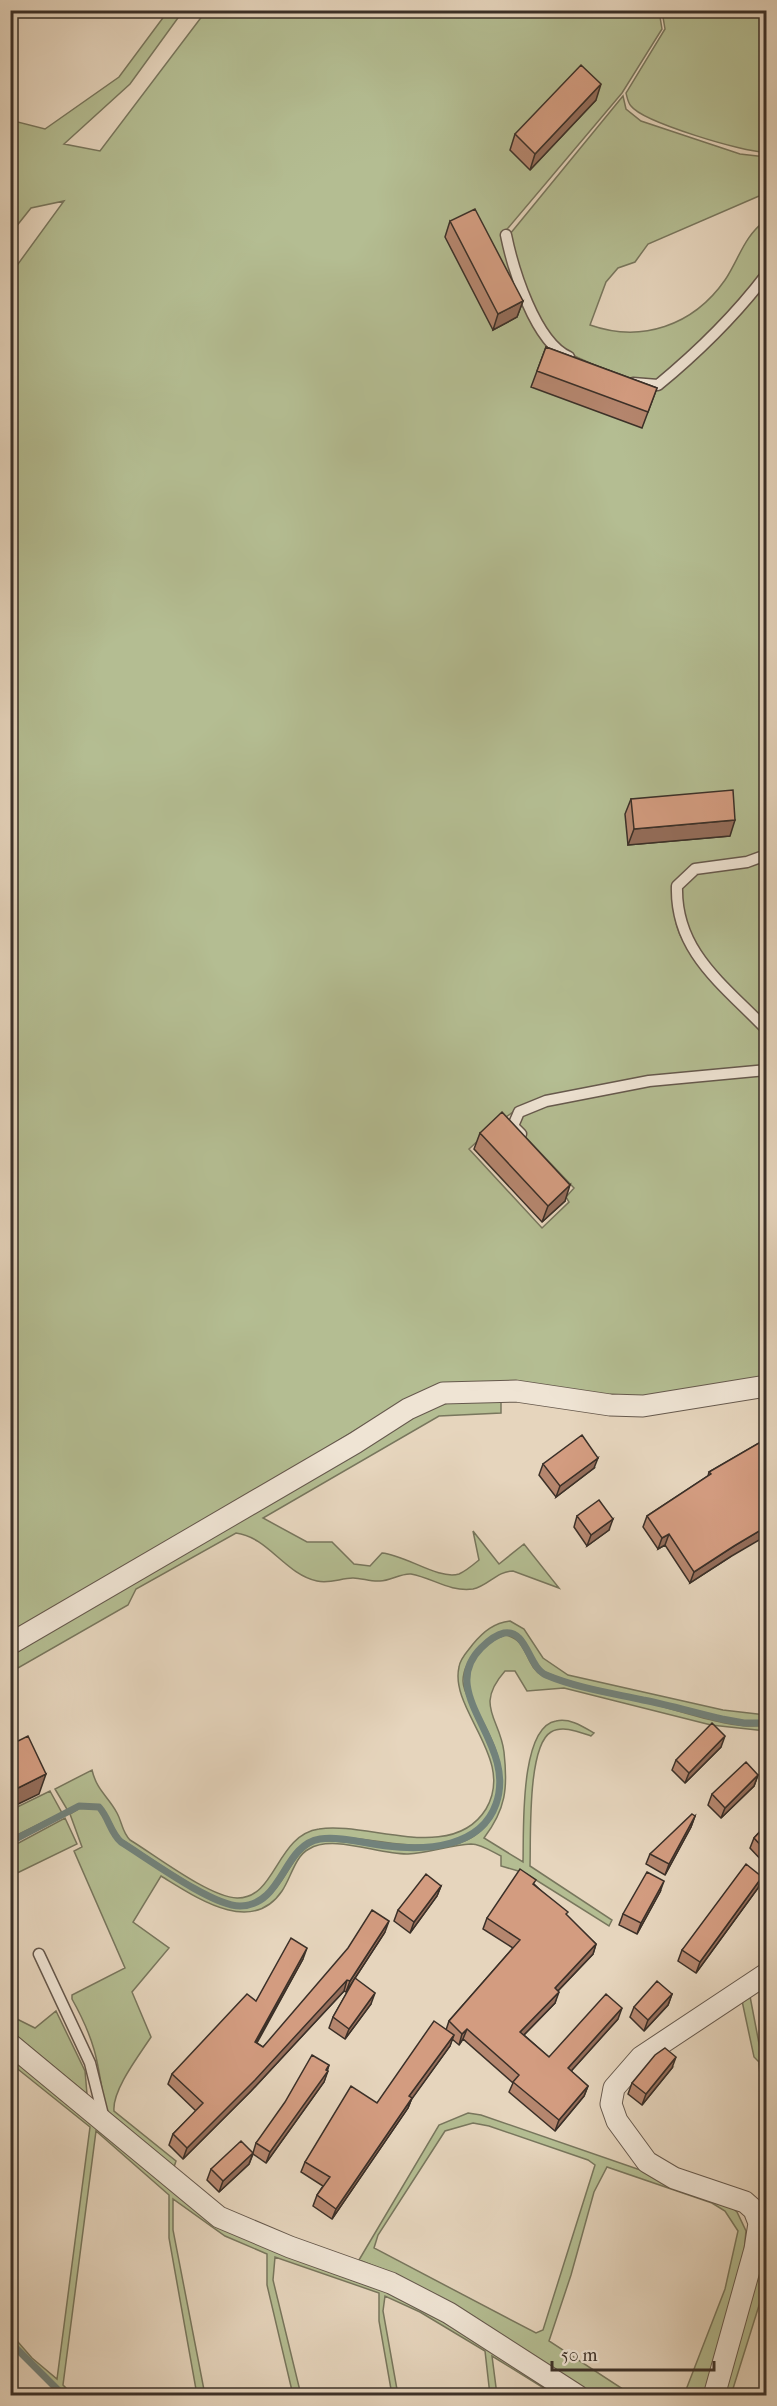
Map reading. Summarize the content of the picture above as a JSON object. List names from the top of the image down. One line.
{"scale_bar":"50 m"}
